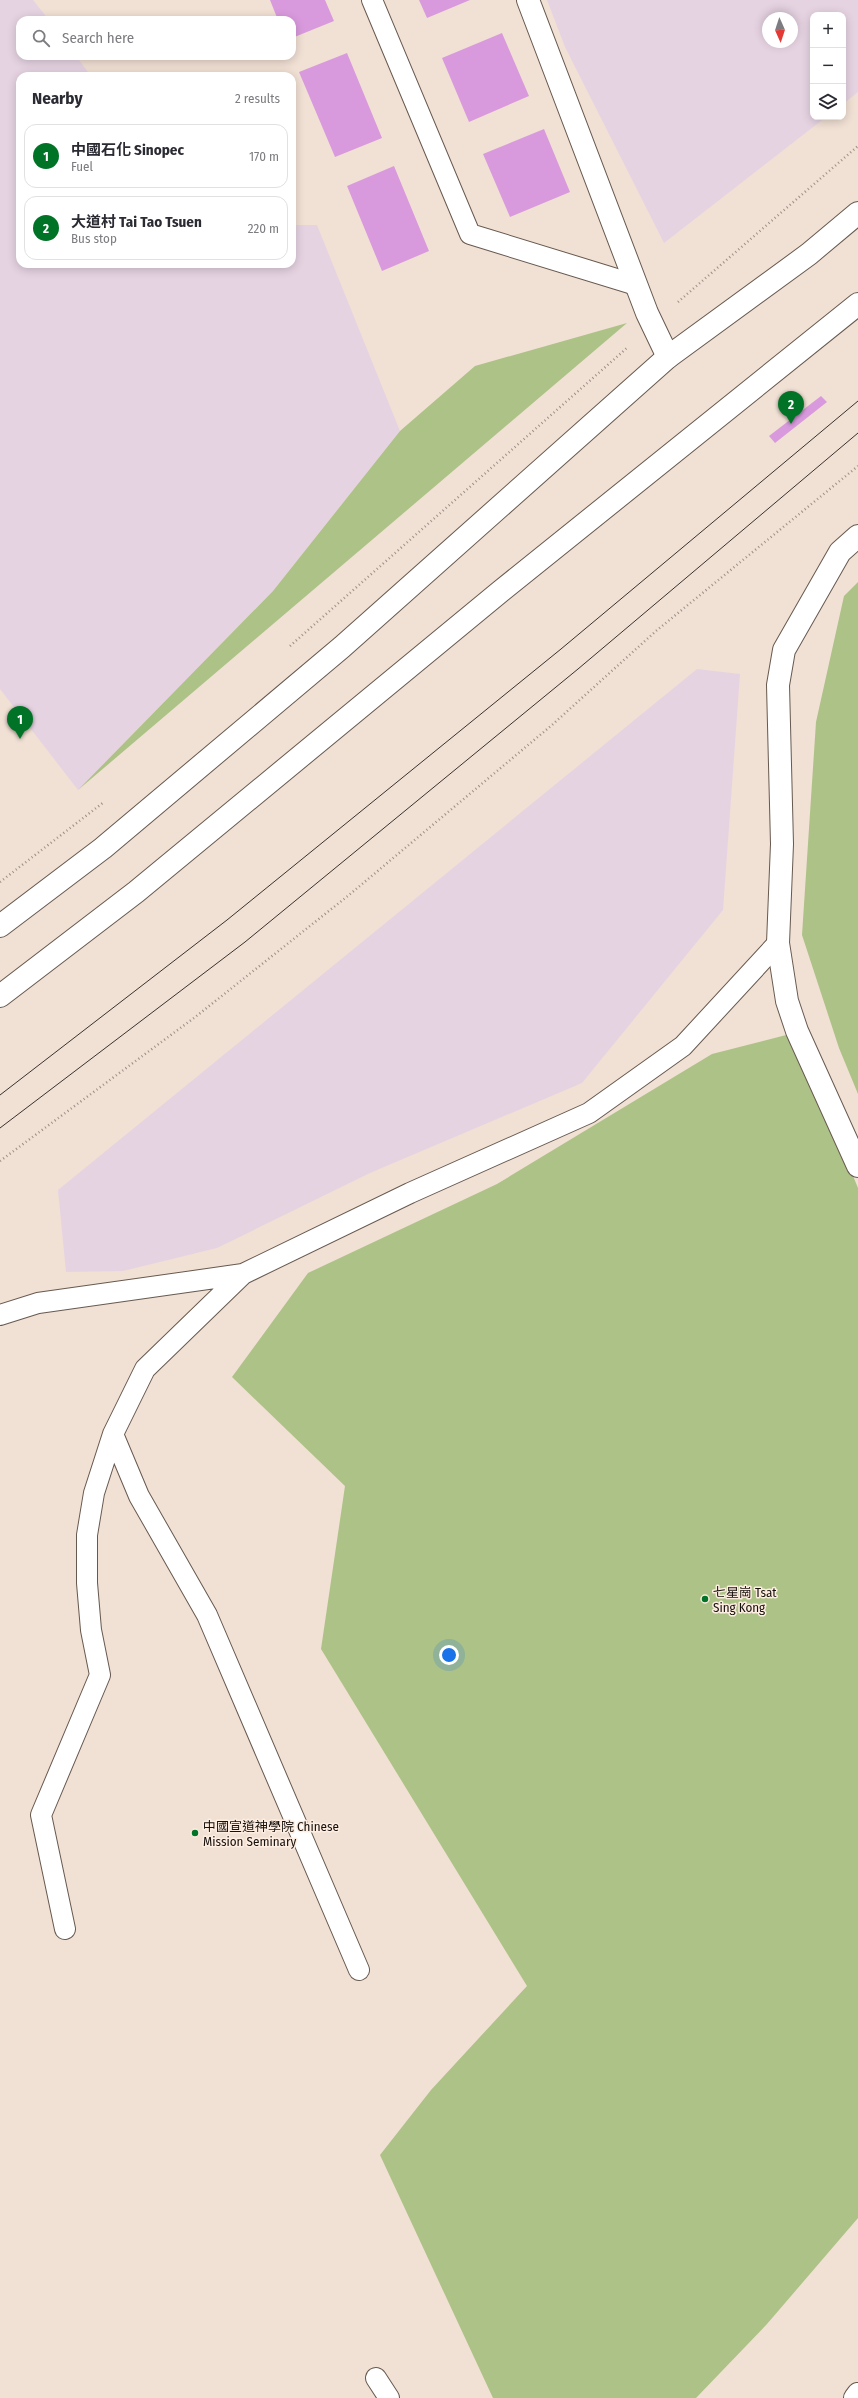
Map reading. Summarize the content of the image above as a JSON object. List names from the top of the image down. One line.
{"places":["七星崗 Tsat Sing Kong","中國宣道神學院 Chinese Mission Seminary"],"north":"bottom","page":{"map_buttons":["+","−"],"search":"Search here","heading":["Nearby","2 results"],"list":[{"mark":"1","name":"中國石化 Sinopec","note":"Fuel","value":"170 m"},{"mark":"2","name":"大道村 Tai Tao Tsuen","note":"Bus stop","value":"220 m"}],"pins":["2","1"]}}
